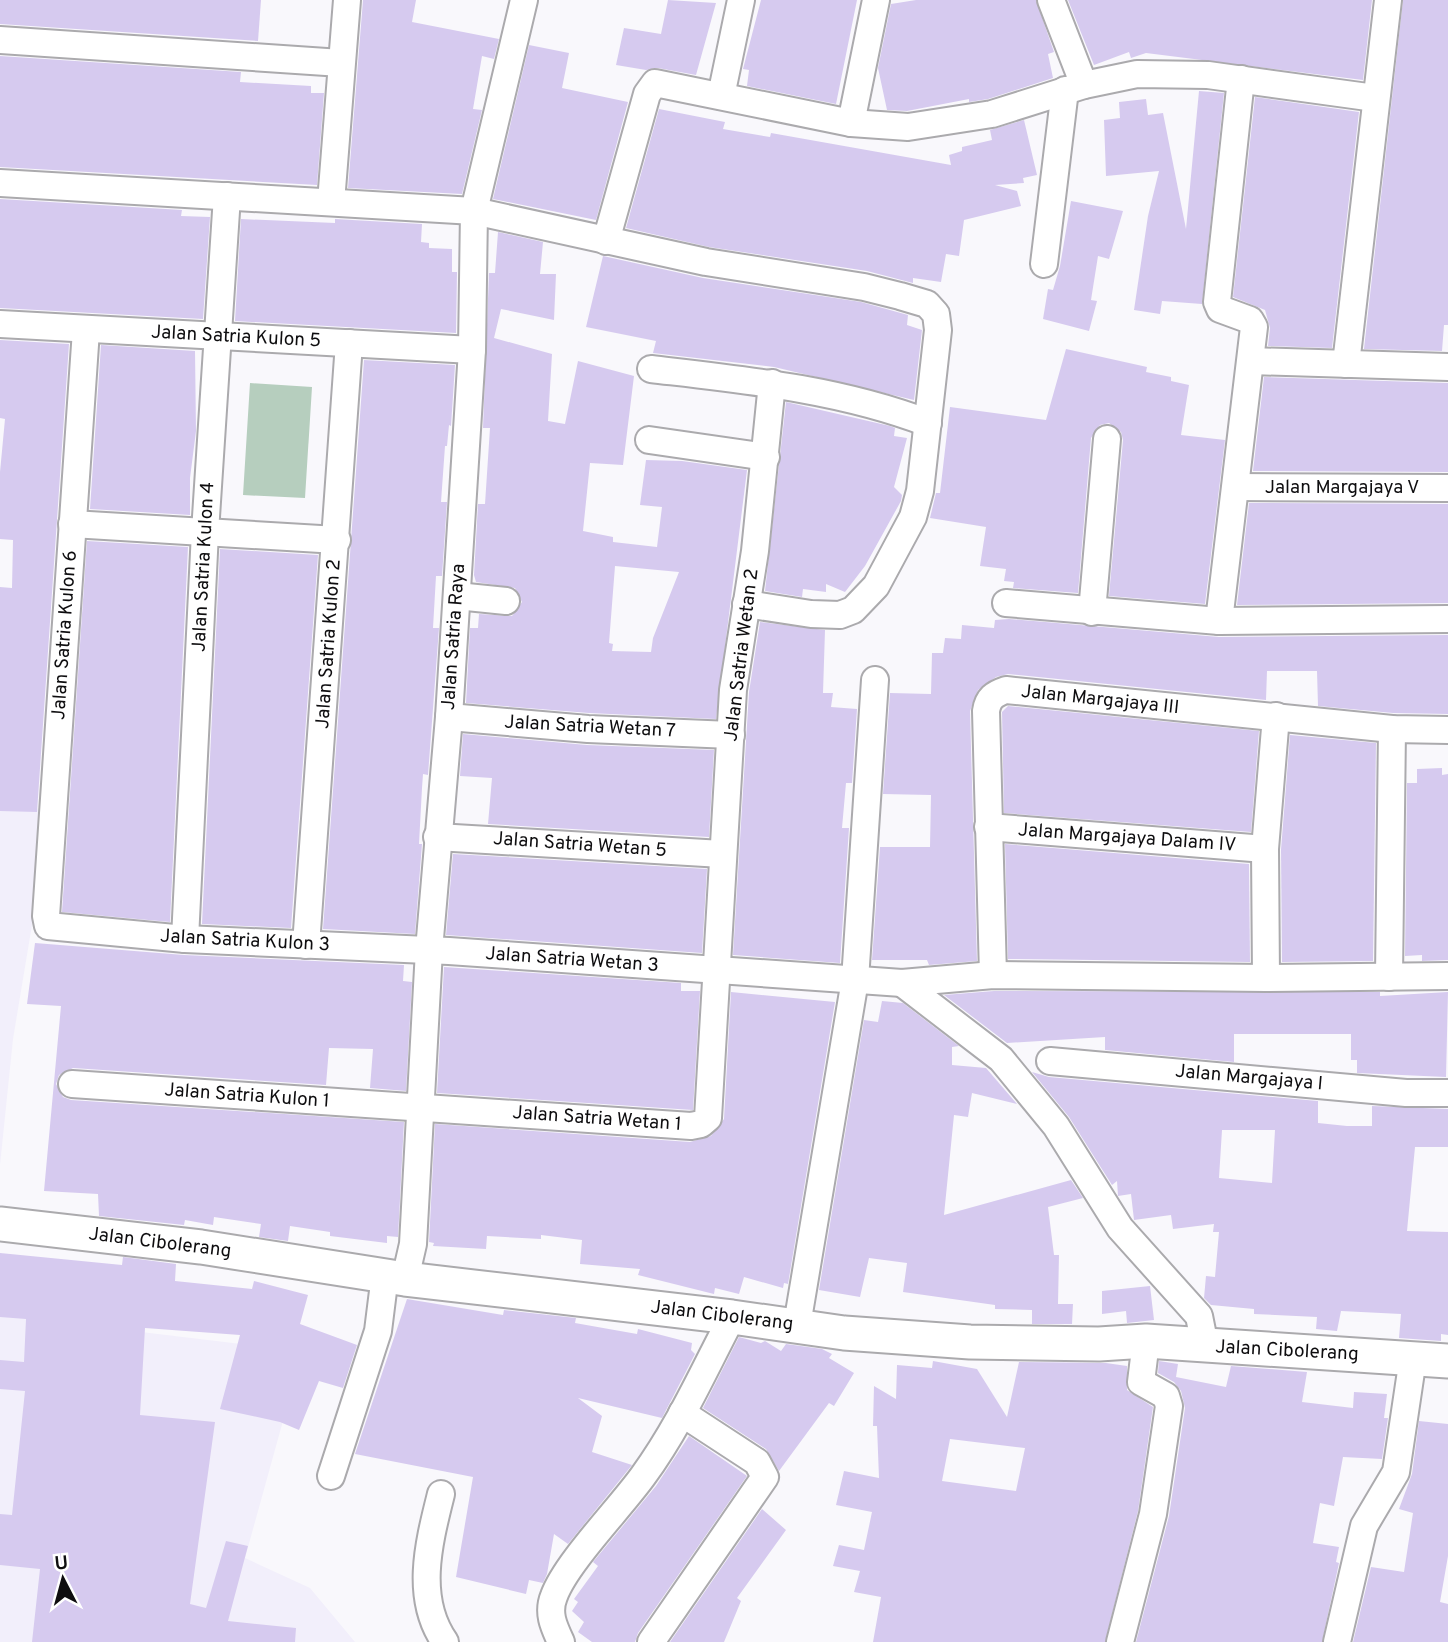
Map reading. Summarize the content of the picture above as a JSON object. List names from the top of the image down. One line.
{"streets":{"street":["Jalan Satria Kulon 5","Jalan Margajaya V","Jalan Satria Kulon 4","Jalan Satria Kulon 6","Jalan Satria Raya","Jalan Satria Kulon 2","Jalan Satria Wetan 2","Jalan Margajaya III","Jalan Satria Wetan 7","Jalan Margajaya Dalam IV","Jalan Satria Wetan 5","Jalan Satria Kulon 3","Jalan Satria Wetan 3","Jalan Margajaya I","Jalan Satria Kulon 1","Jalan Satria Wetan 1","Jalan Cibolerang"]},"crossings":[["Jalan Satria Kulon 5","Jalan Satria Kulon 4"],["Jalan Satria Kulon 5","Jalan Satria Kulon 6"],["Jalan Satria Kulon 5","Jalan Satria Raya"],["Jalan Satria Kulon 5","Jalan Satria Kulon 2"],["Jalan Satria Kulon 4","Jalan Satria Kulon 3"],["Jalan Satria Kulon 6","Jalan Satria Kulon 3"],["Jalan Satria Raya","Jalan Satria Wetan 7"],["Jalan Satria Raya","Jalan Satria Wetan 5"],["Jalan Satria Raya","Jalan Satria Kulon 3"],["Jalan Satria Raya","Jalan Satria Wetan 3"],["Jalan Satria Raya","Jalan Satria Kulon 1"],["Jalan Satria Raya","Jalan Satria Wetan 1"],["Jalan Satria Raya","Jalan Cibolerang"],["Jalan Satria Kulon 2","Jalan Satria Kulon 3"],["Jalan Satria Wetan 2","Jalan Satria Wetan 7"],["Jalan Satria Wetan 2","Jalan Satria Wetan 5"],["Jalan Satria Wetan 2","Jalan Satria Wetan 3"],["Jalan Satria Wetan 2","Jalan Satria Wetan 1"],["Jalan Margajaya III","Jalan Margajaya Dalam IV"],["Jalan Margajaya III","Jalan Satria Wetan 3"],["Jalan Satria Kulon 3","Jalan Satria Wetan 3"],["Jalan Satria Wetan 3","Jalan Satria Wetan 1"],["Jalan Satria Kulon 1","Jalan Satria Wetan 1"]],"north":"top"}
